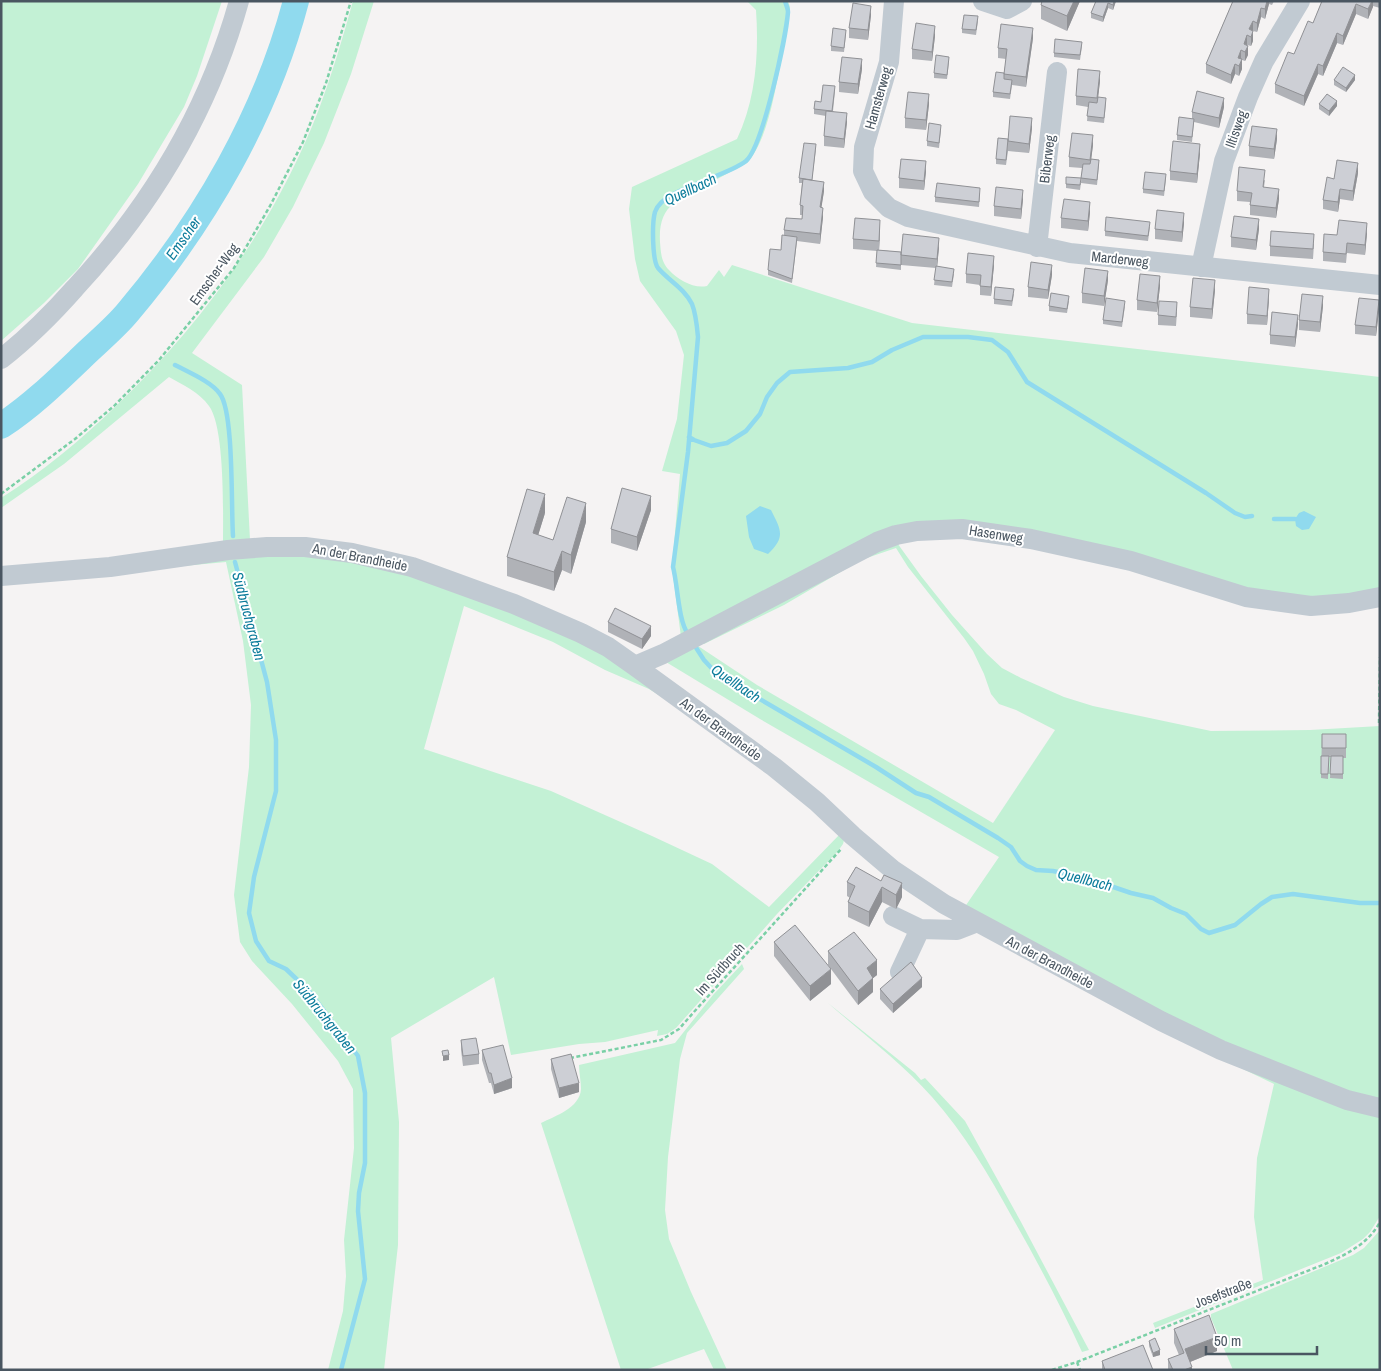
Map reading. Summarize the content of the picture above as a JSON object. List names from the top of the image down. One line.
{"streets":{"street":["Hamsterweg","Iltisweg","Biberweg","Marderweg","Hasenweg","An der Brandheide"],"path":["Emscher-Weg","Im Südbruch","Josefstraße"]},"crossings":[["Hamsterweg","Marderweg"],["Iltisweg","Marderweg"],["Biberweg","Marderweg"],["Hasenweg","An der Brandheide"],["An der Brandheide","Im Südbruch"]],"water":["Quellbach","Emscher","Südbruchgraben"],"scale_bar":"50 m"}
